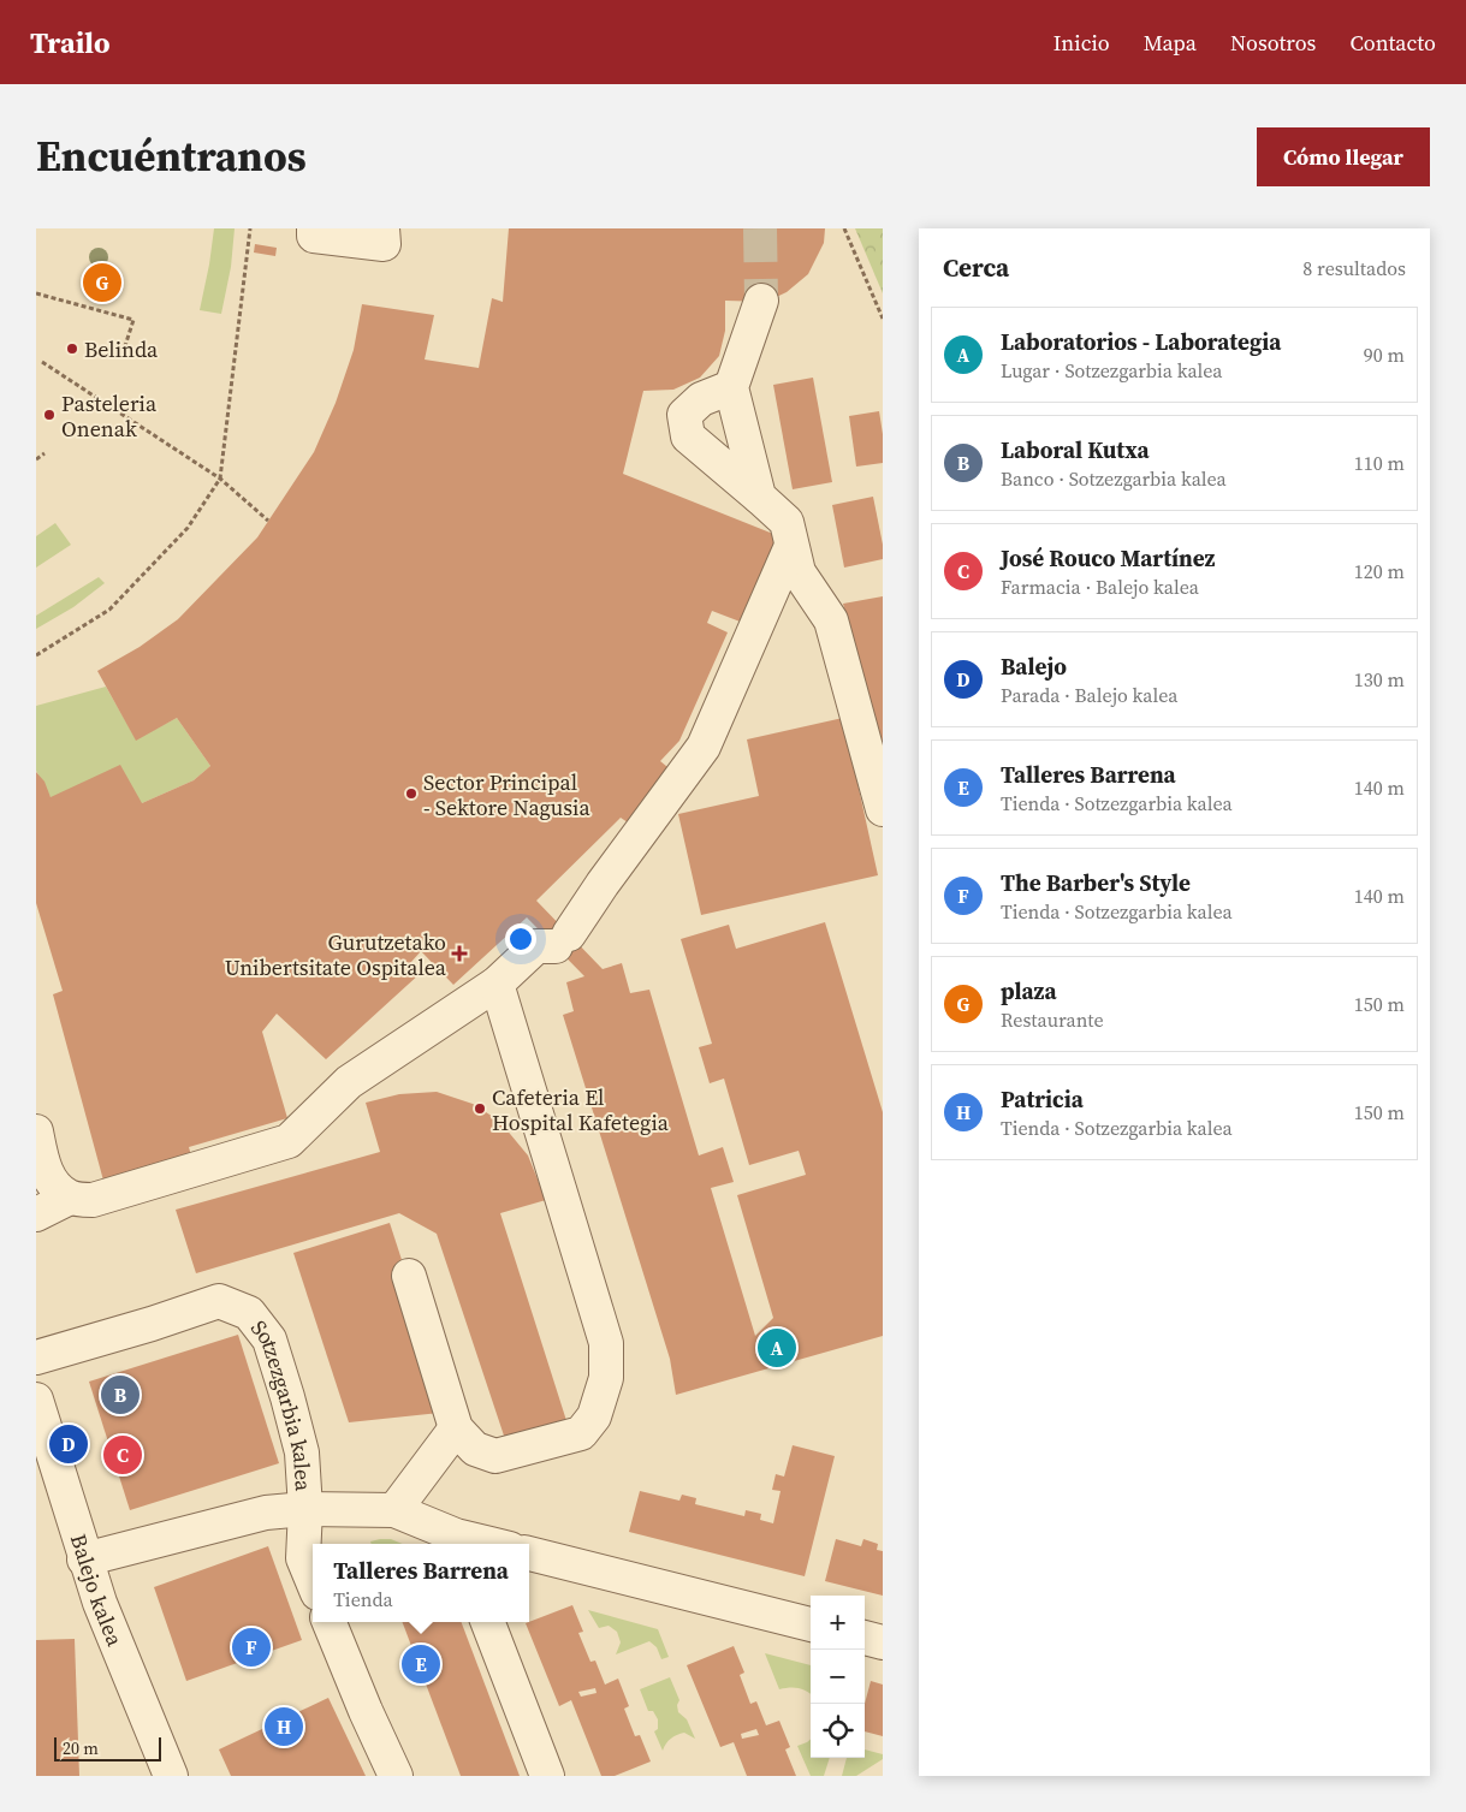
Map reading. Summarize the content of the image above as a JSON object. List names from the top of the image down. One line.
{"streets":{"street":["Sotzezgarbia kalea","Balejo kalea"]},"crossings":[["Sotzezgarbia kalea","Balejo kalea"]],"places":{"other":["Belinda","Pasteleria Onenak","Sector Principal - Sektore Nagusia","Cafeteria El Hospital Kafetegia"],"health":["Gurutzetako Unibertsitate Ospitalea"]},"scale_bar":"20 m","page":{"header":"Trailo","nav":["Inicio","Mapa","Nosotros","Contacto"],"title":"Encuéntranos","buttons":"Cómo llegar","heading":["Cerca","8 resultados"],"pins":["G","A","B","D","C","F","E","H"],"list":[{"mark":"A","name":"Laboratorios - Laborategia","note":"Lugar · Sotzezgarbia kalea","value":"90 m"},{"mark":"B","name":"Laboral Kutxa","note":"Banco · Sotzezgarbia kalea","value":"110 m"},{"mark":"C","name":"José Rouco Martínez","note":"Farmacia · Balejo kalea","value":"120 m"},{"mark":"D","name":"Balejo","note":"Parada · Balejo kalea","value":"130 m"},{"mark":"E","name":"Talleres Barrena","note":"Tienda · Sotzezgarbia kalea","value":"140 m"},{"mark":"F","name":"The Barber's Style","note":"Tienda · Sotzezgarbia kalea","value":"140 m"},{"mark":"G","name":"plaza","note":"Restaurante","value":"150 m"},{"mark":"H","name":"Patricia","note":"Tienda · Sotzezgarbia kalea","value":"150 m"}],"popup":["Talleres Barrena","Tienda"],"map_buttons":["+","−"],"scale":"20 m"}}
